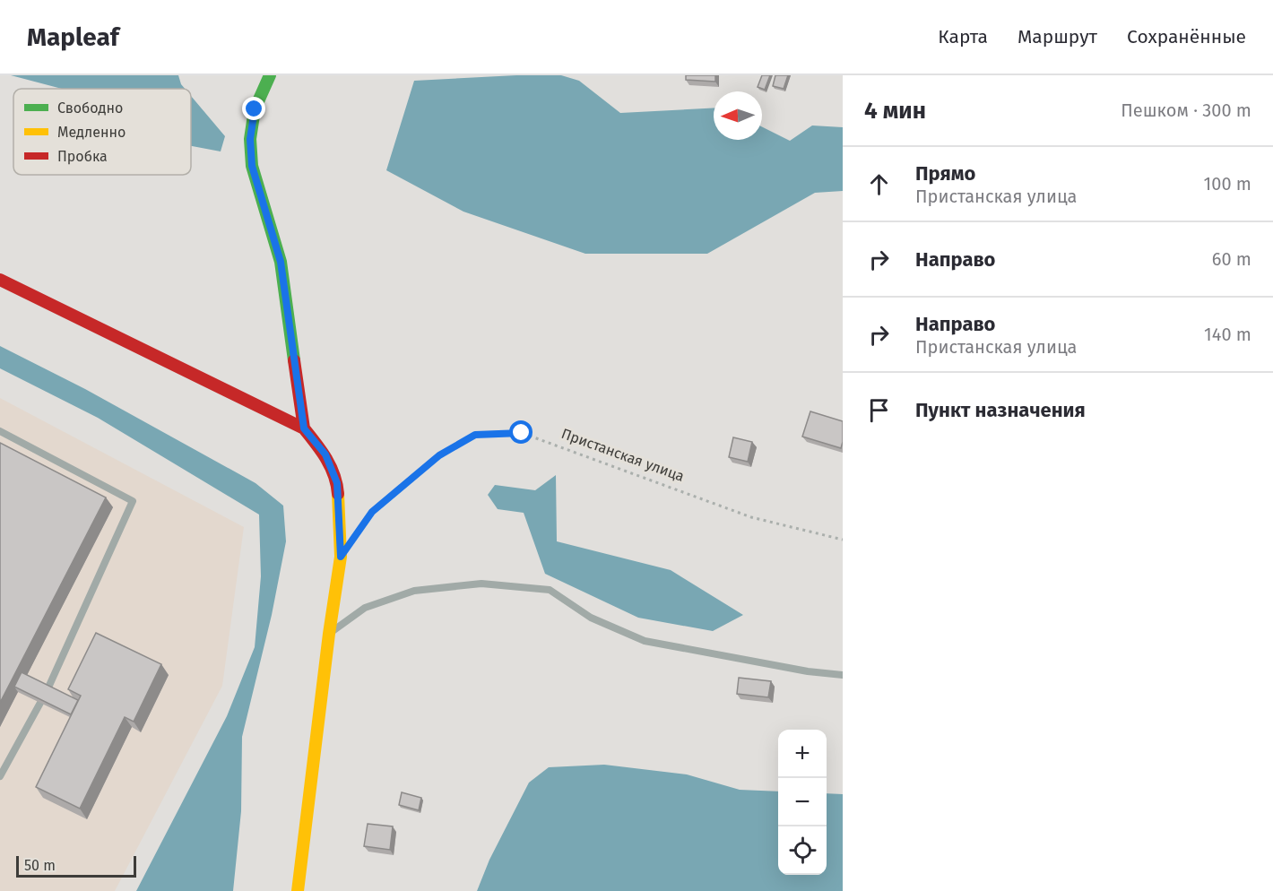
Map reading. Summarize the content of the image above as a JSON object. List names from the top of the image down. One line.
{"streets":{"path":["Пристанская улица"]},"legend":["Свободно","Медленно","Пробка"],"scale_bar":"50 m","north":"left","page":{"header":"Mapleaf","nav":["Карта","Маршрут","Сохранённые"],"heading":["4 мин","Пешком · 300 m"],"list":[["Прямо","Пристанская улица","100 m"],["Направо","60 m"],["Направо","Пристанская улица","140 m"],"Пункт назначения"],"map_buttons":["+","−"],"scale":"50 m"}}
